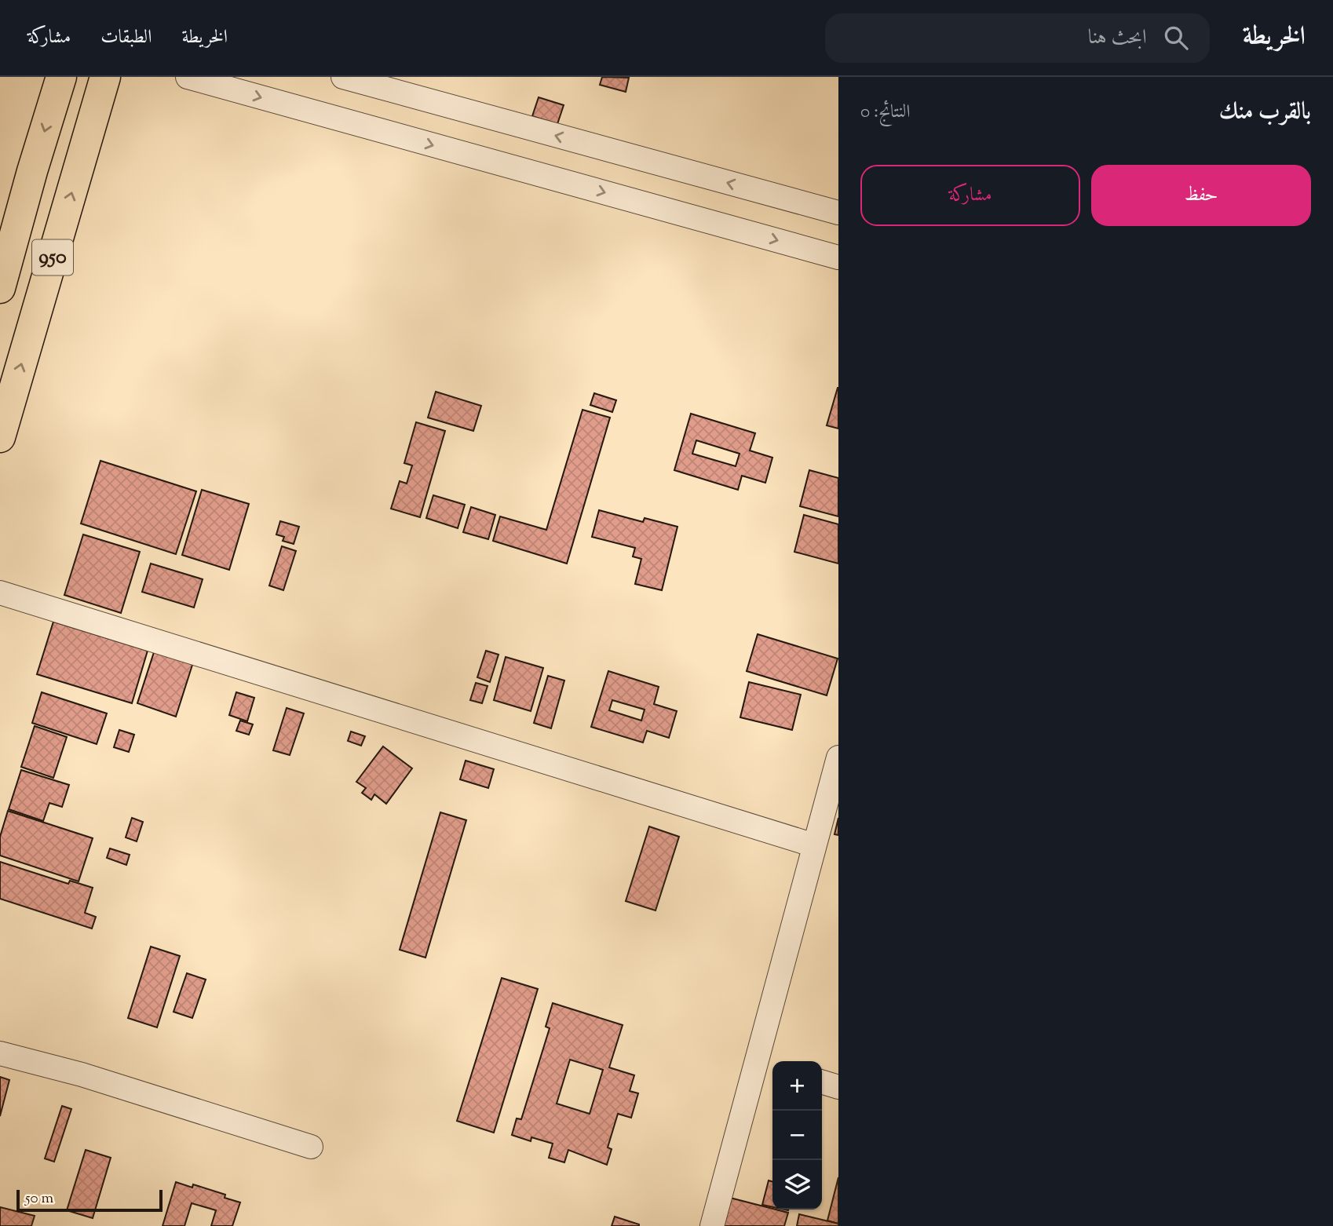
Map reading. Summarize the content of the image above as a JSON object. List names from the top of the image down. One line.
{"streets":{"main road":["950"]},"scale_bar":"50 m","page":{"header":"الخريطة","search":"ابحث هنا","nav":["الخريطة","الطبقات","مشاركة"],"heading":["بالقرب منك","النتائج: 0"],"buttons":["حفظ","مشاركة"],"map_buttons":["+","−"],"scale":"50 m"}}
